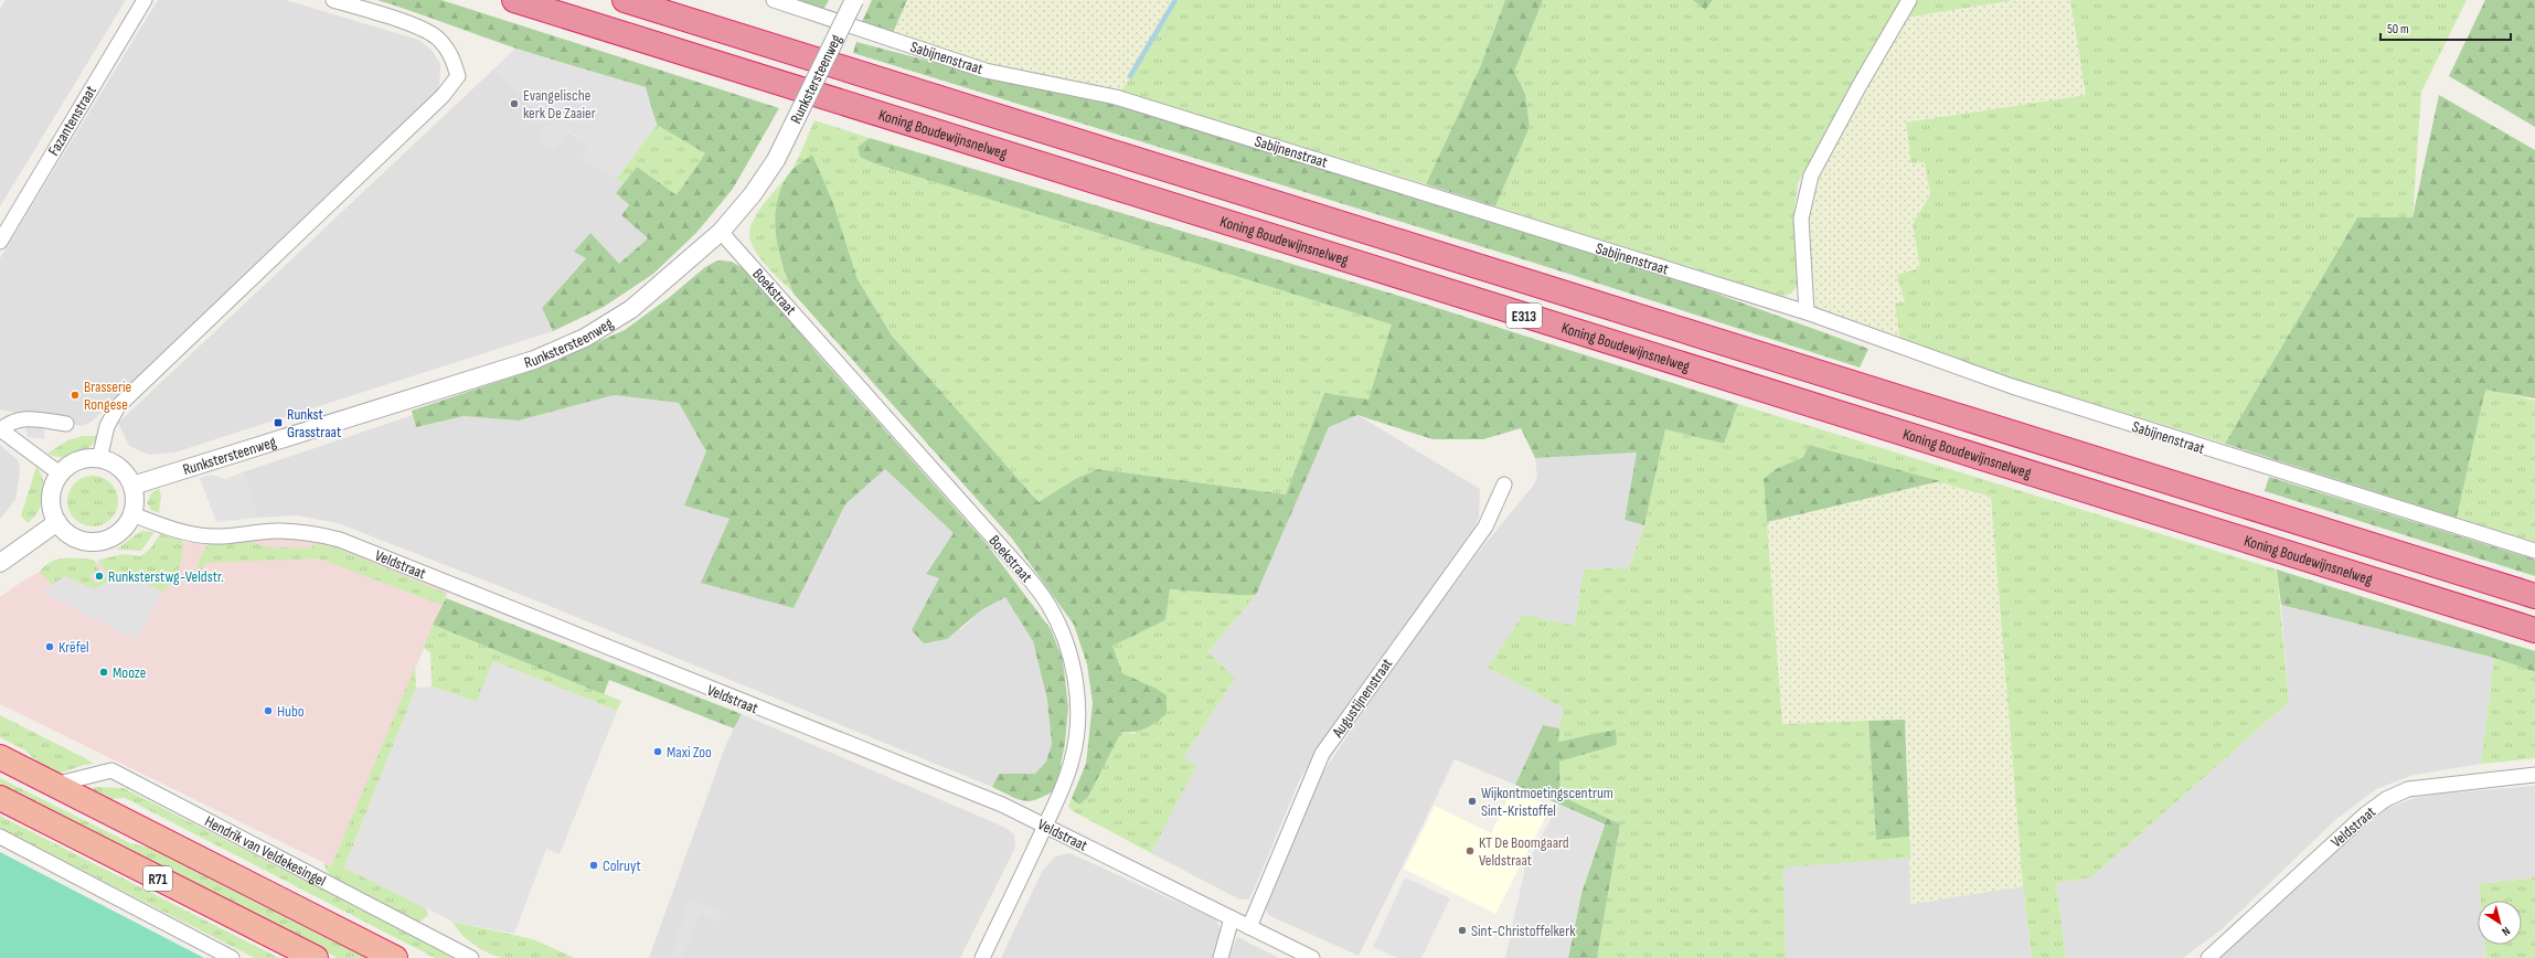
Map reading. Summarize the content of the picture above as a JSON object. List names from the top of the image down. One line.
{"streets":{"highway":["Koning Boudewijnsnelweg","E313","R71"],"street":["Sabijnenstraat","Runkstersteenweg","Fazantenstraat","Boekstraat","Veldstraat","Augustijnenstraat","Hendrik van Veldekesingel"]},"crossings":[["Runkstersteenweg","Boekstraat"],["Runkstersteenweg","Veldstraat"],["Boekstraat","Veldstraat"],["Veldstraat","Augustijnenstraat"],["Hendrik van Veldekesingel","R71"]],"places":{"other":["Evangelische kerk De Zaaier","Brasserie Rongese","Runksterstwg-Veldstr.","Krëfel","Mooze","Hubo","Maxi Zoo","Wijkontmoetingscentrum Sint-Kristoffel","KT De Boomgaard Veldstraat","Colruyt","Sint-Christoffelkerk"],"transit":["Runkst Grasstraat"]},"scale_bar":"50 m","north":"bottom right"}
